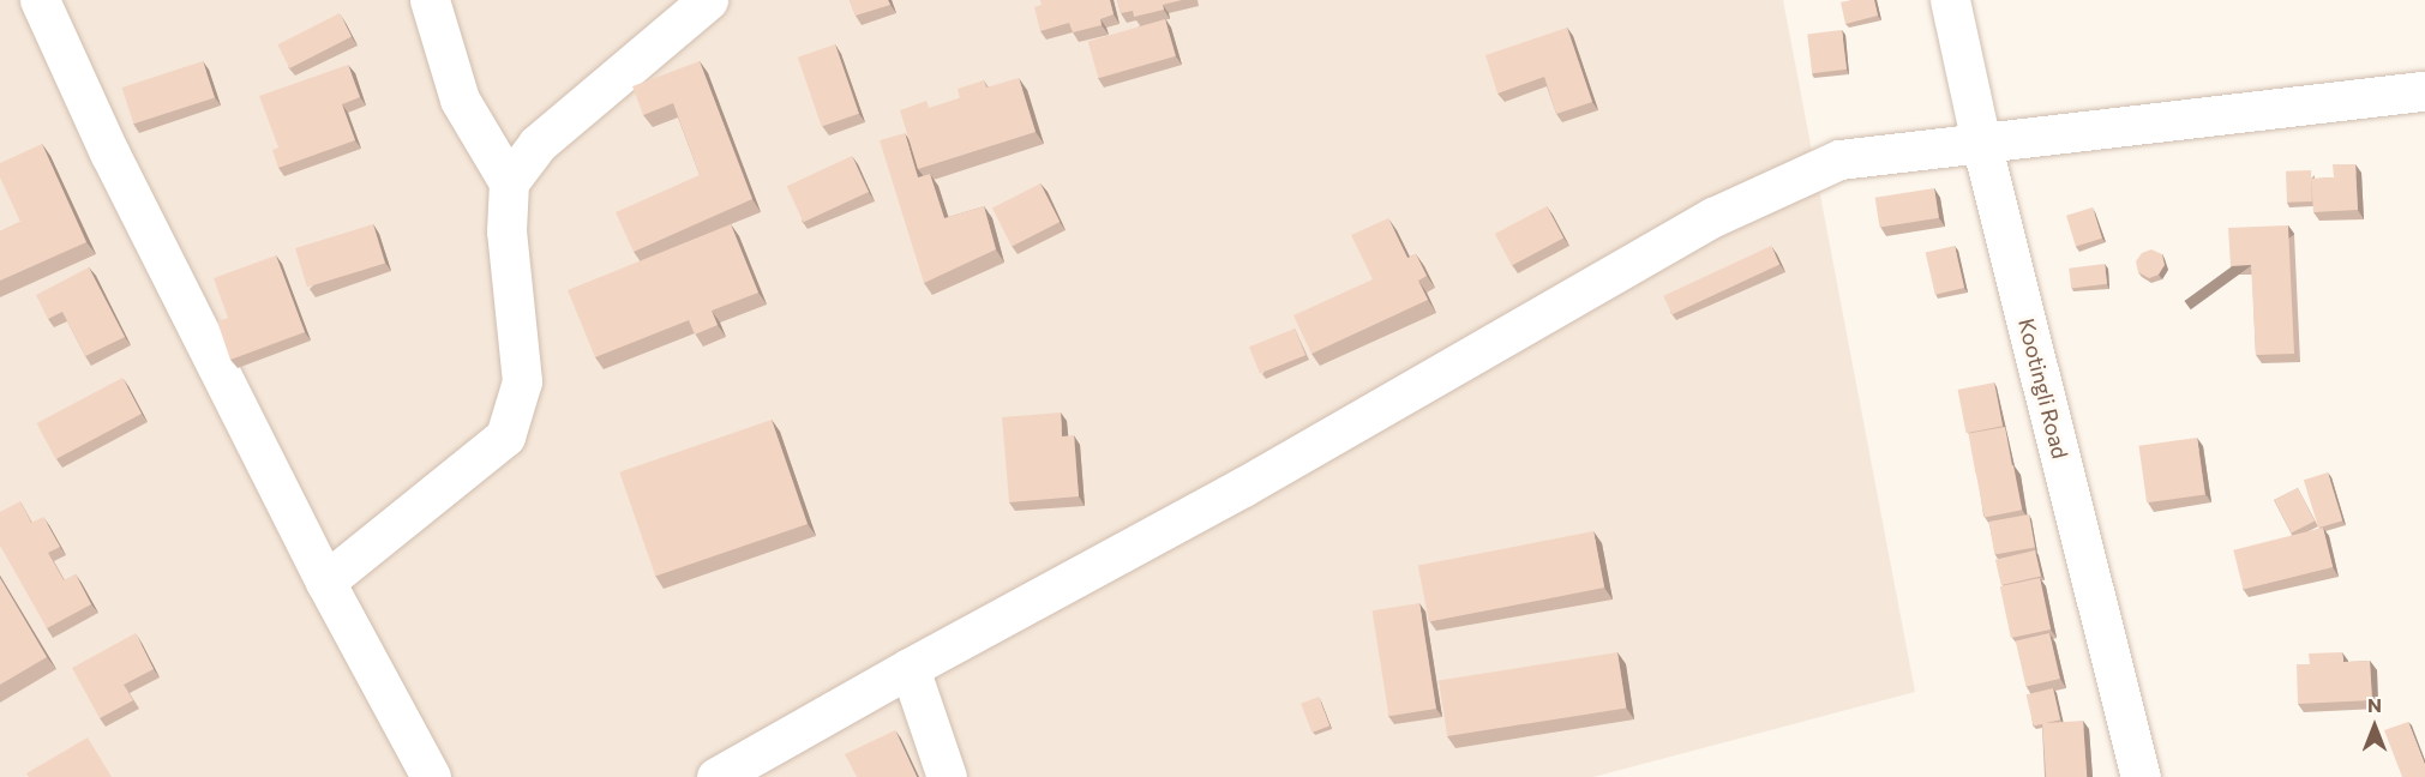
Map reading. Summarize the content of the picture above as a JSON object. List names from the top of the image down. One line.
{"streets":{"street":["Kootingli Road"]},"north":"top"}
